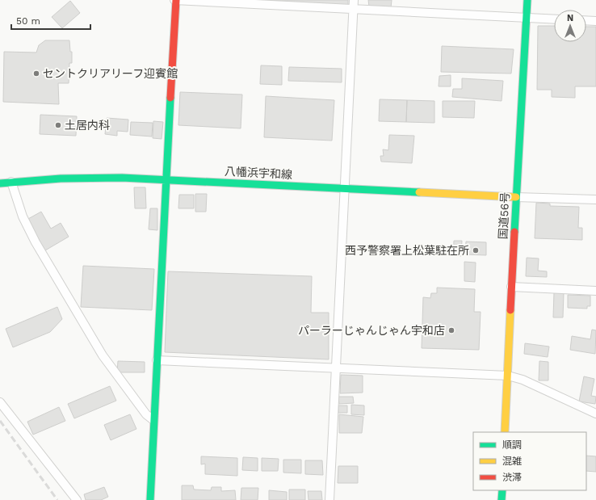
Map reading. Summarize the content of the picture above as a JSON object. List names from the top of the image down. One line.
{"streets":{"main road":["八幡浜宇和線","国道56号"]},"crossings":[["八幡浜宇和線","国道56号"]],"places":["セントクリアリーフ迎賓館","土居内科","西予警察署上松葉駐在所","パーラーじゃんじゃん宇和店"],"legend":["順調","混雑","渋滞"],"scale_bar":"50 m","north":"top"}
